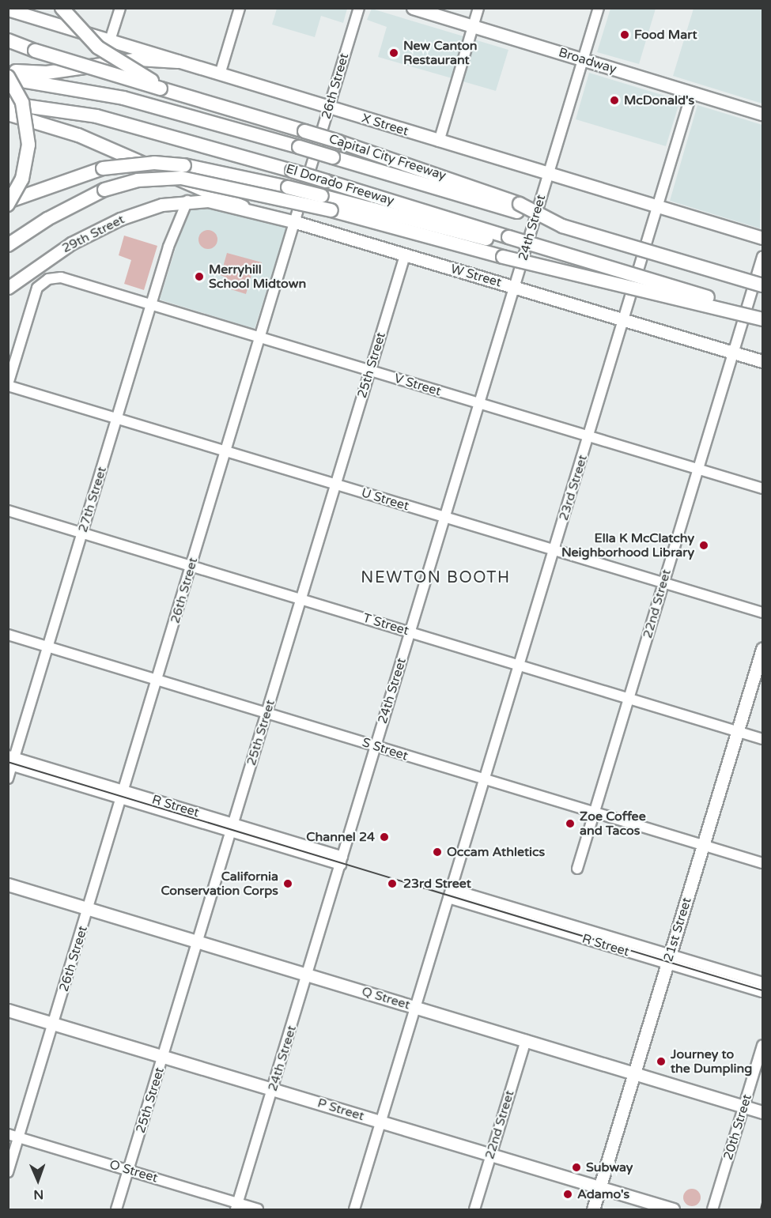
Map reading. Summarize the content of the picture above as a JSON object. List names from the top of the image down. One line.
{"streets":{"highway":["Capital City Freeway","El Dorado Freeway"],"main road":["Broadway","X Street","29th Street","W Street","21st Street","Q Street","P Street"],"street":["26th Street","24th Street","25th Street","V Street","23rd Street","27th Street","U Street","22nd Street","T Street","S Street","R Street","20th Street","O Street"]},"crossings":[["Broadway","24th Street"],["Broadway","23rd Street"],["26th Street","X Street"],["26th Street","W Street"],["26th Street","V Street"],["26th Street","U Street"],["26th Street","T Street"],["26th Street","S Street"],["26th Street","R Street"],["26th Street","Q Street"],["26th Street","P Street"],["26th Street","O Street"],["X Street","24th Street"],["X Street","23rd Street"],["Capital City Freeway","El Dorado Freeway"],["24th Street","W Street"],["24th Street","V Street"],["24th Street","U Street"],["24th Street","T Street"],["24th Street","S Street"],["24th Street","R Street"],["24th Street","Q Street"],["24th Street","P Street"],["24th Street","O Street"],["29th Street","W Street"],["29th Street","27th Street"],["W Street","25th Street"],["W Street","23rd Street"],["W Street","27th Street"],["W Street","22nd Street"],["25th Street","V Street"],["25th Street","U Street"],["25th Street","T Street"],["25th Street","S Street"],["25th Street","R Street"],["25th Street","Q Street"],["25th Street","P Street"],["25th Street","O Street"],["V Street","23rd Street"],["V Street","27th Street"],["V Street","U Street"],["V Street","22nd Street"],["23rd Street","U Street"],["23rd Street","T Street"],["23rd Street","S Street"],["23rd Street","R Street"],["23rd Street","Q Street"],["23rd Street","P Street"],["27th Street","U Street"],["27th Street","T Street"],["27th Street","S Street"],["27th Street","R Street"],["U Street","22nd Street"],["22nd Street","T Street"],["22nd Street","S Street"],["22nd Street","Q Street"],["22nd Street","P Street"],["T Street","21st Street"],["S Street","21st Street"],["R Street","21st Street"],["21st Street","Q Street"],["21st Street","P Street"],["Q Street","20th Street"]],"districts":["NEWTON BOOTH"],"places":["Food Mart","New Canton Restaurant","McDonald's","Merryhill School Midtown","Ella K McClatchy Neighborhood Library","Zoe Coffee and Tacos","Channel 24","Occam Athletics","California Conservation Corps","23rd Street","Journey to the Dumpling","Subway","Adamo's"],"north":"bottom"}
